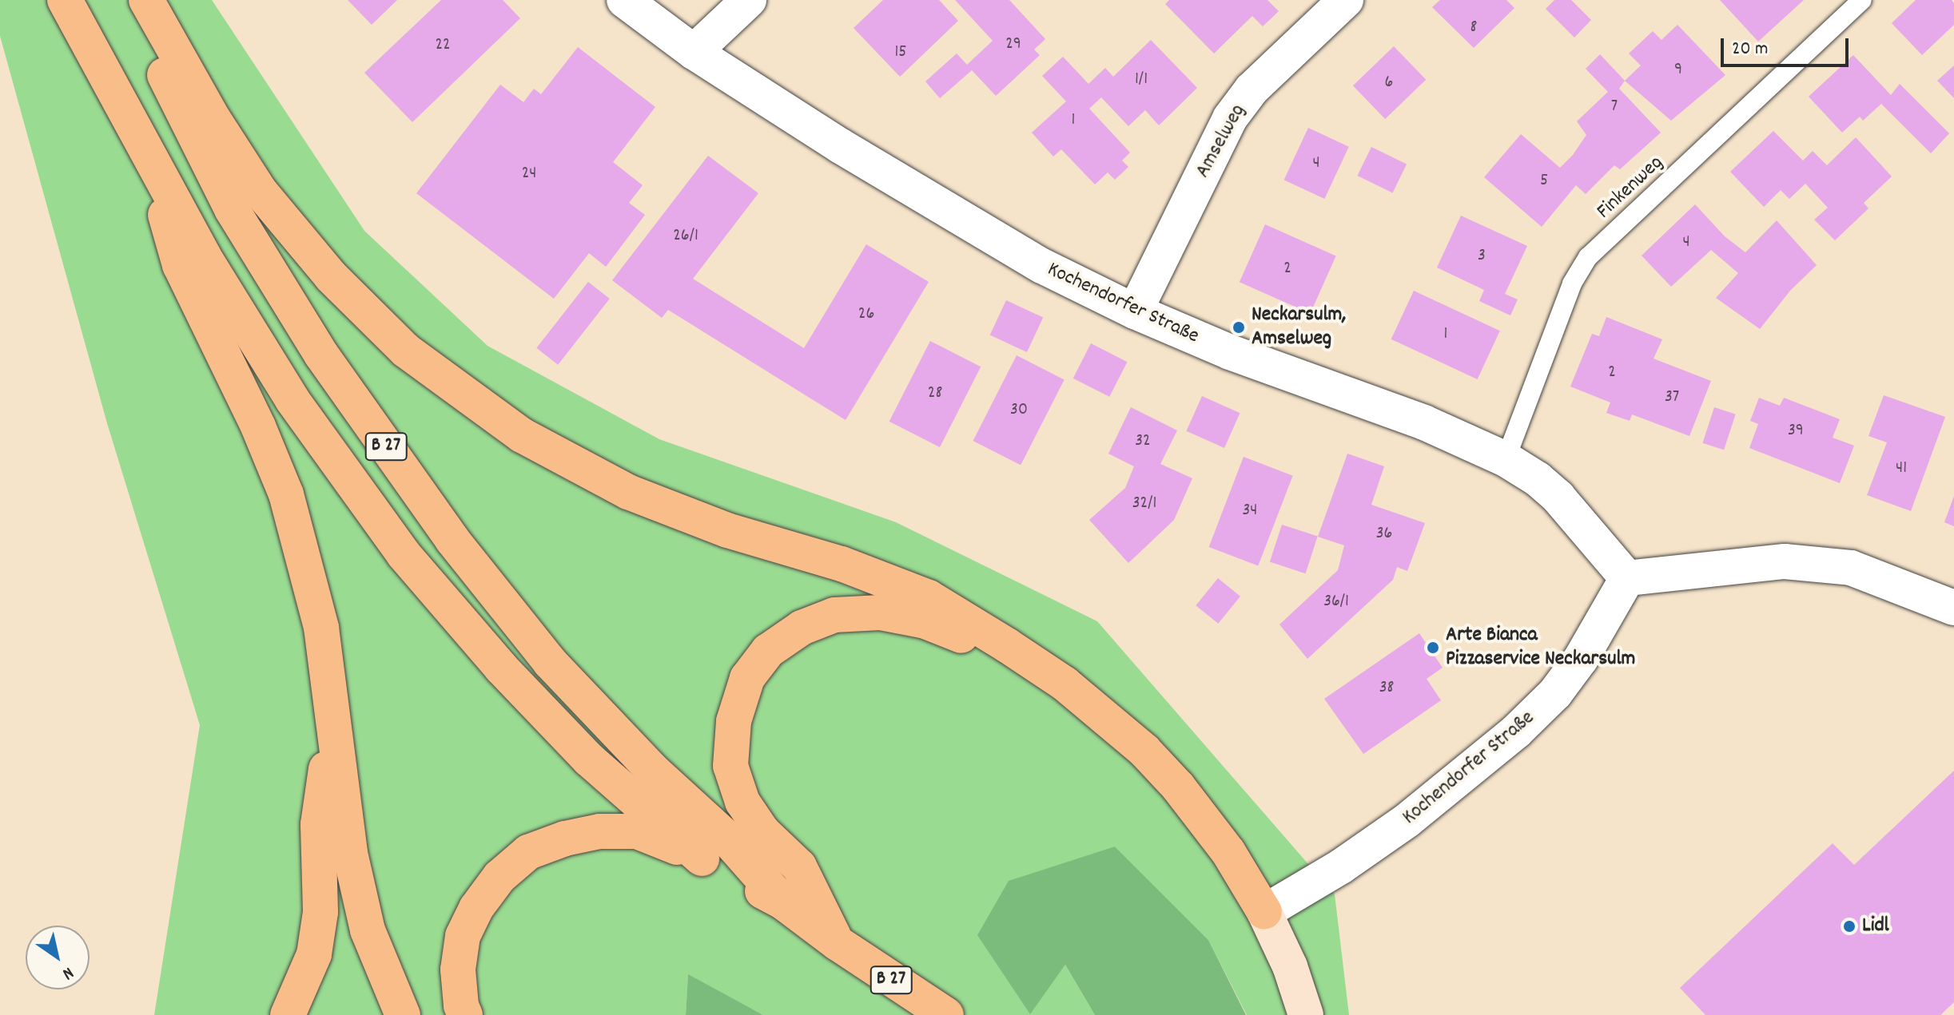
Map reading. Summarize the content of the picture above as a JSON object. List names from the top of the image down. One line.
{"streets":{"highway":["B 27"],"street":["Amselweg","Kochendorfer Straße"],"lane":["Finkenweg"]},"crossings":[["Amselweg","Kochendorfer Straße"],["Finkenweg","Kochendorfer Straße"]],"places":["Neckarsulm, Amselweg","Arte Bianca Pizzaservice Neckarsulm","Lidl"],"house_numbers":["8","29","22","15","9","1/1","6","7","1","4","24","5","26/1","4","3","2","26","1","2","28","37","30","39","32","41","32/1","34","36","36/1","38"],"scale_bar":"20 m","north":"bottom right"}
